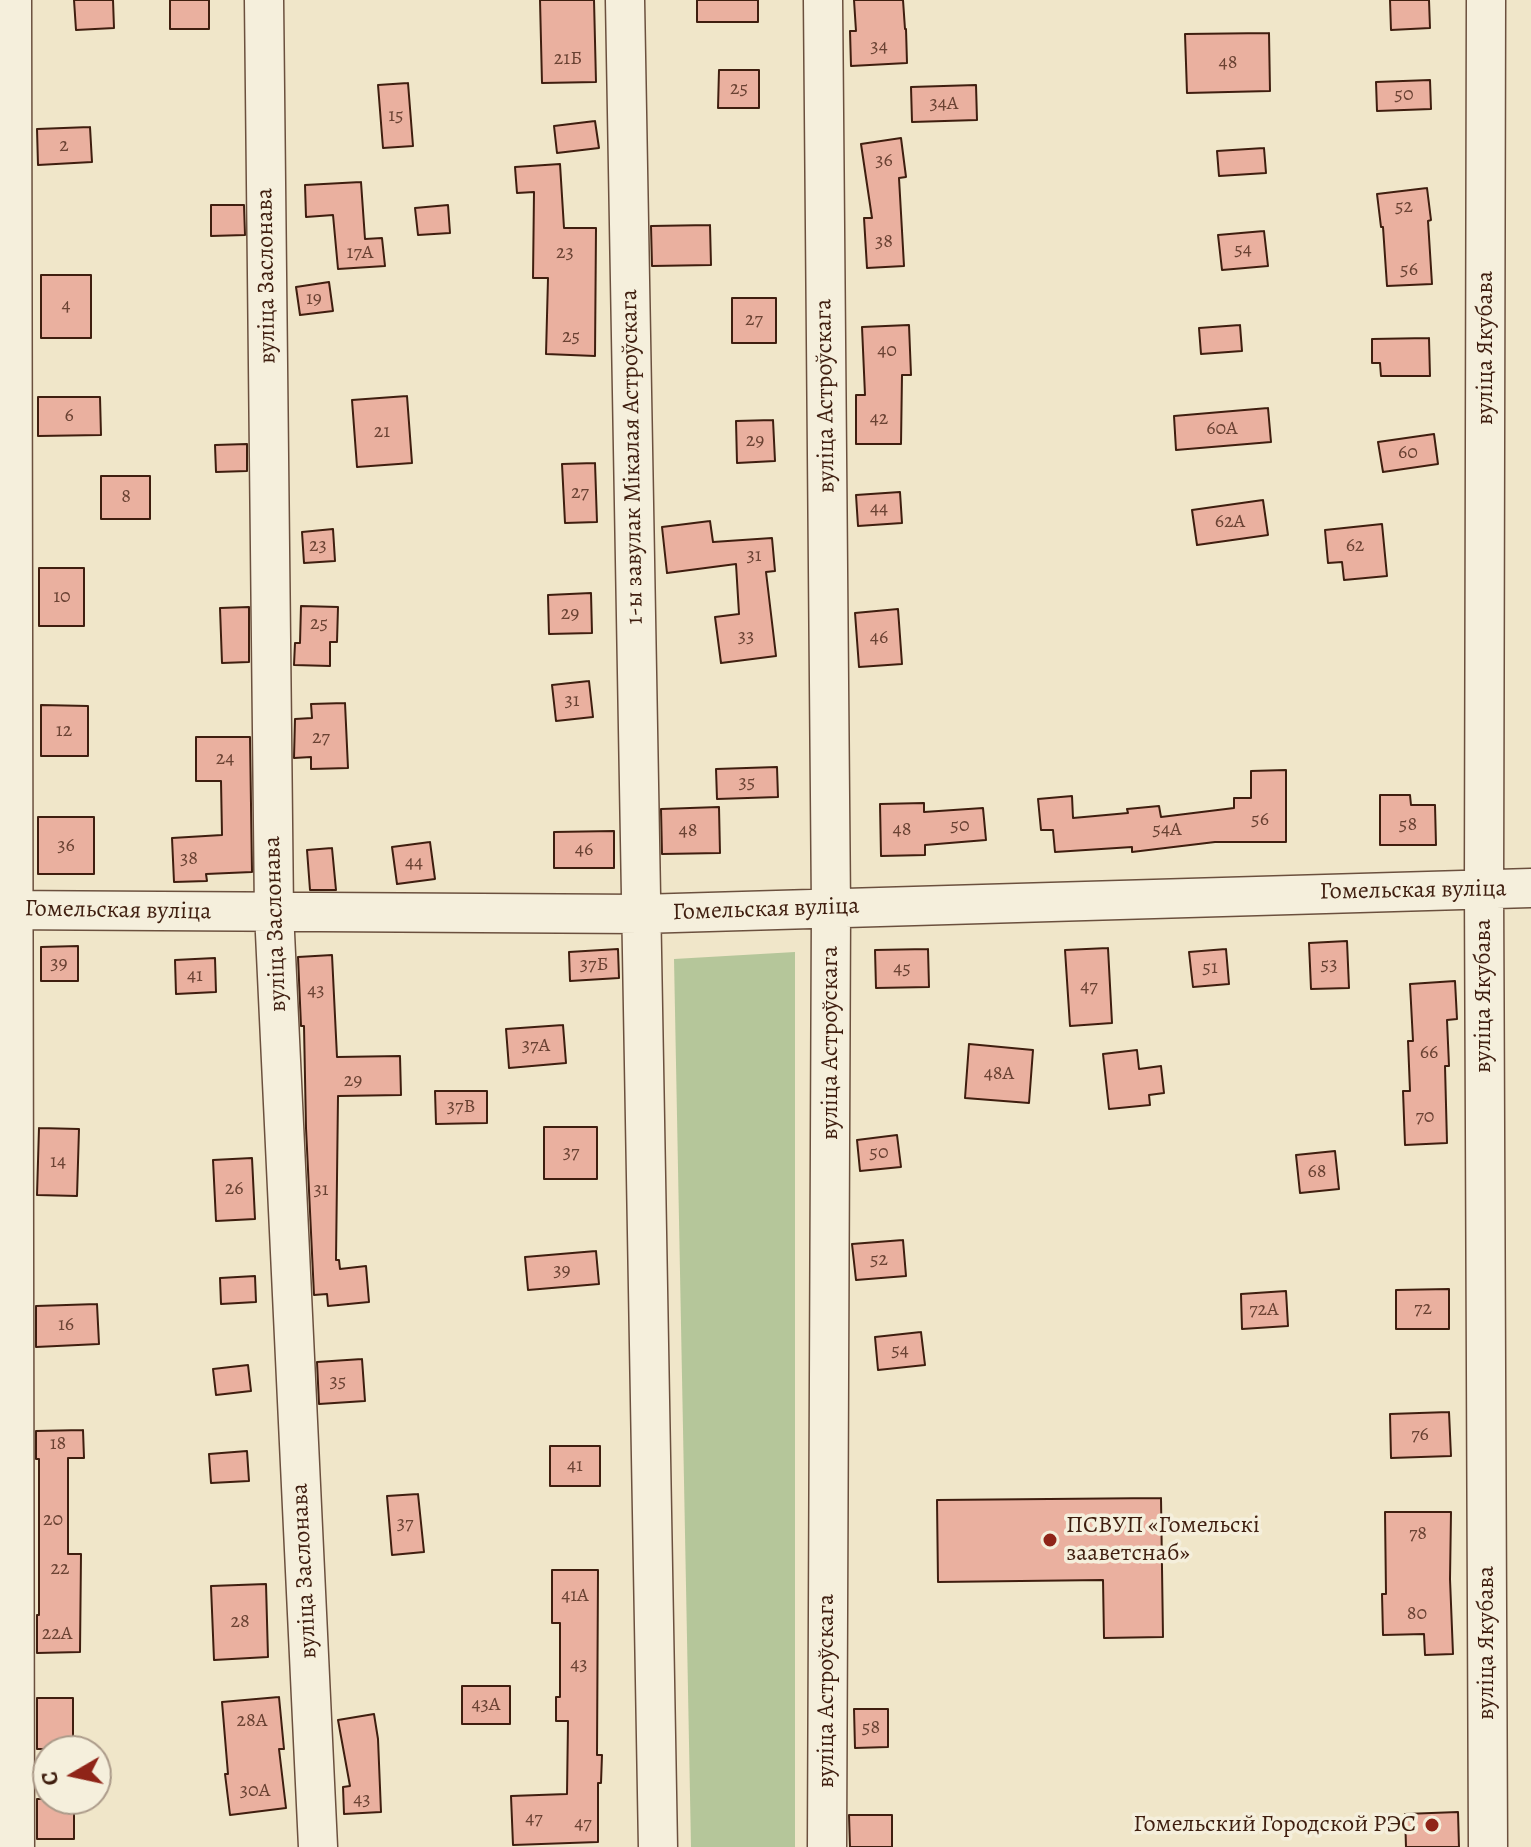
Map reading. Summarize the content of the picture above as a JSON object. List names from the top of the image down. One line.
{"streets":{"street":["вуліца Заслонава","вуліца Якубава","вуліца Астроўскага","1-ы завулак Мікалая Астроўскага","Гомельская вуліца"]},"crossings":[["вуліца Заслонава","Гомельская вуліца"],["вуліца Якубава","Гомельская вуліца"],["вуліца Астроўскага","Гомельская вуліца"],["1-ы завулак Мікалая Астроўскага","Гомельская вуліца"]],"places":["ПСВУП «Гомельскі зааветснаб»","Гомельский Городской РЭС"],"house_numbers":["34","21Б","48","25","50","34А","15","2","36","52","38","54","17А","23","56","19","4","27","25","40","6","42","60А","21","29","60","27","8","44","62А","23","62","31","10","29","25","33","46","31","12","27","24","35","56","58","50","48","54А","48","36","46","38","44","39","37Б","53","51","45","41","47","43","37А","66","48А","29","37В","70","37","50","14","68","26","31","52","39","72","72А","16","54","35","76","18","41","20","37","78","22","41А","80","28","22А","43","43А","28А","58","30А","43","47","47"],"north":"left"}
